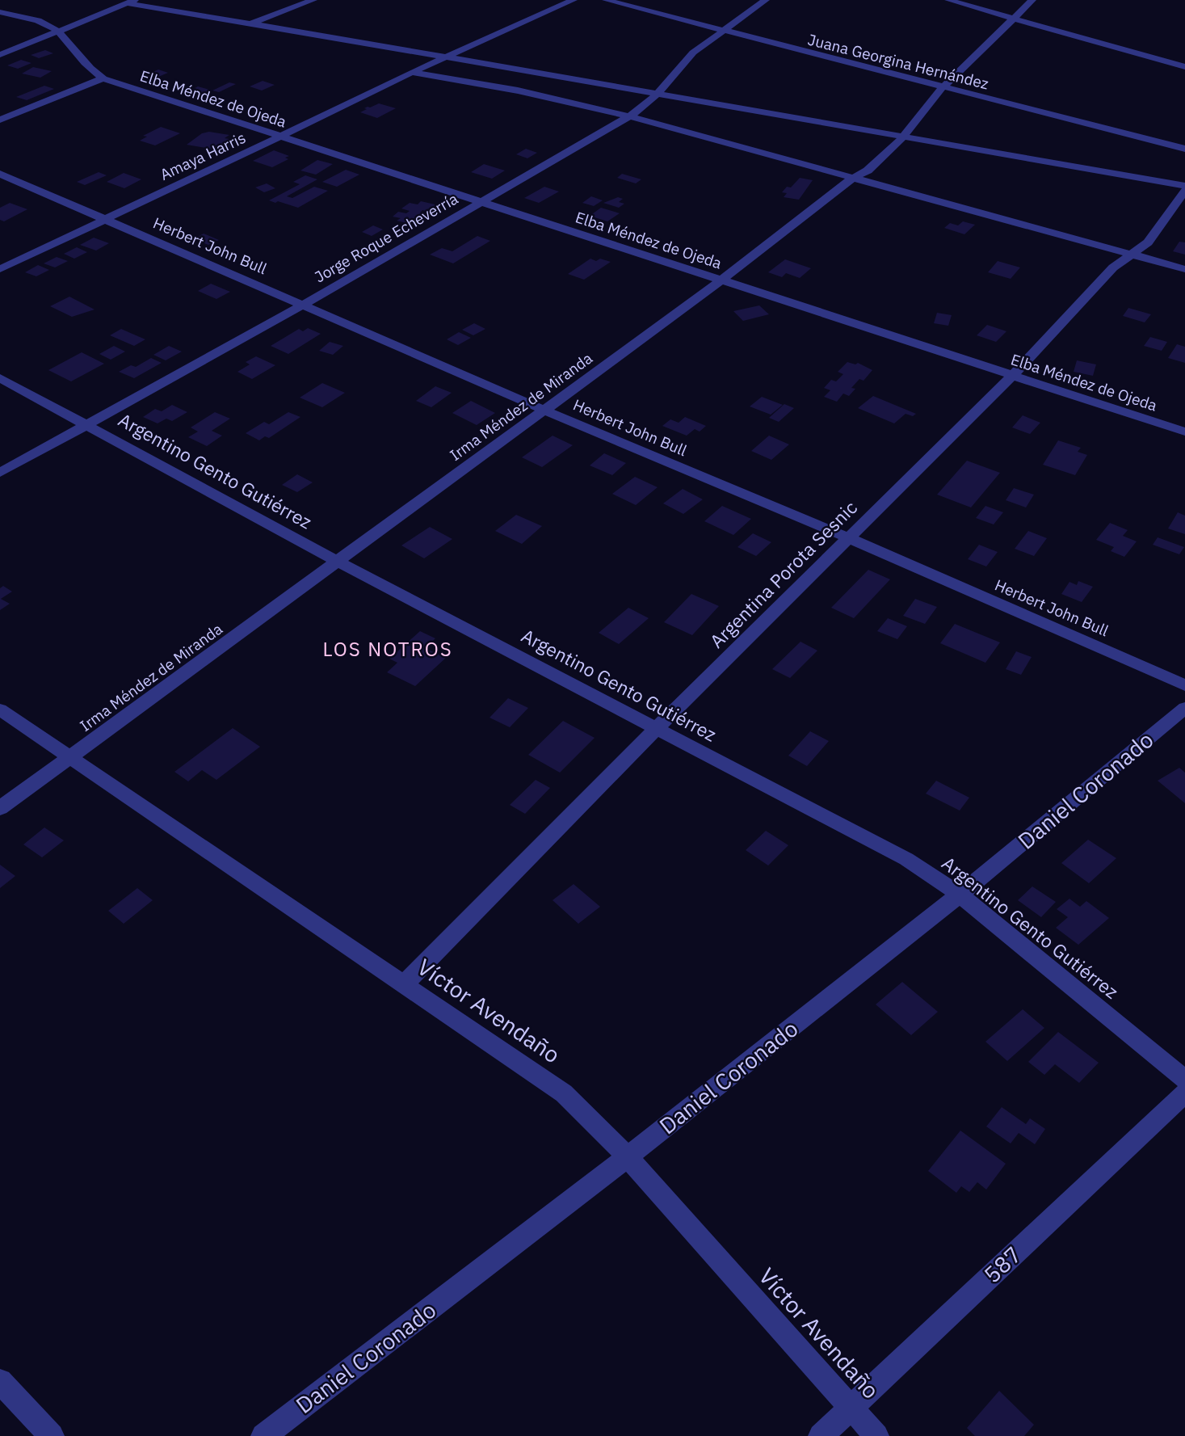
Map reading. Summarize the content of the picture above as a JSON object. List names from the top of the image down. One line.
{"streets":{"street":["Juana Georgina Hernández","Elba Méndez de Ojeda","Amaya Harris","Jorge Roque Echeverría","Herbert John Bull","Irma Méndez de Miranda","Argentino Gento Gutiérrez","Argentina Porota Sesnic","Daniel Coronado","Víctor Avendaño","587"]},"crossings":[["Juana Georgina Hernández","Jorge Roque Echeverría"],["Juana Georgina Hernández","Irma Méndez de Miranda"],["Elba Méndez de Ojeda","Amaya Harris"],["Elba Méndez de Ojeda","Jorge Roque Echeverría"],["Elba Méndez de Ojeda","Irma Méndez de Miranda"],["Elba Méndez de Ojeda","Argentina Porota Sesnic"],["Amaya Harris","Herbert John Bull"],["Jorge Roque Echeverría","Herbert John Bull"],["Jorge Roque Echeverría","Argentino Gento Gutiérrez"],["Herbert John Bull","Irma Méndez de Miranda"],["Herbert John Bull","Argentina Porota Sesnic"],["Irma Méndez de Miranda","Argentino Gento Gutiérrez"],["Irma Méndez de Miranda","Víctor Avendaño"],["Argentino Gento Gutiérrez","Argentina Porota Sesnic"],["Argentino Gento Gutiérrez","Daniel Coronado"],["Argentina Porota Sesnic","Víctor Avendaño"],["Daniel Coronado","Víctor Avendaño"],["Víctor Avendaño","587"]],"districts":["LOS NOTROS"]}
